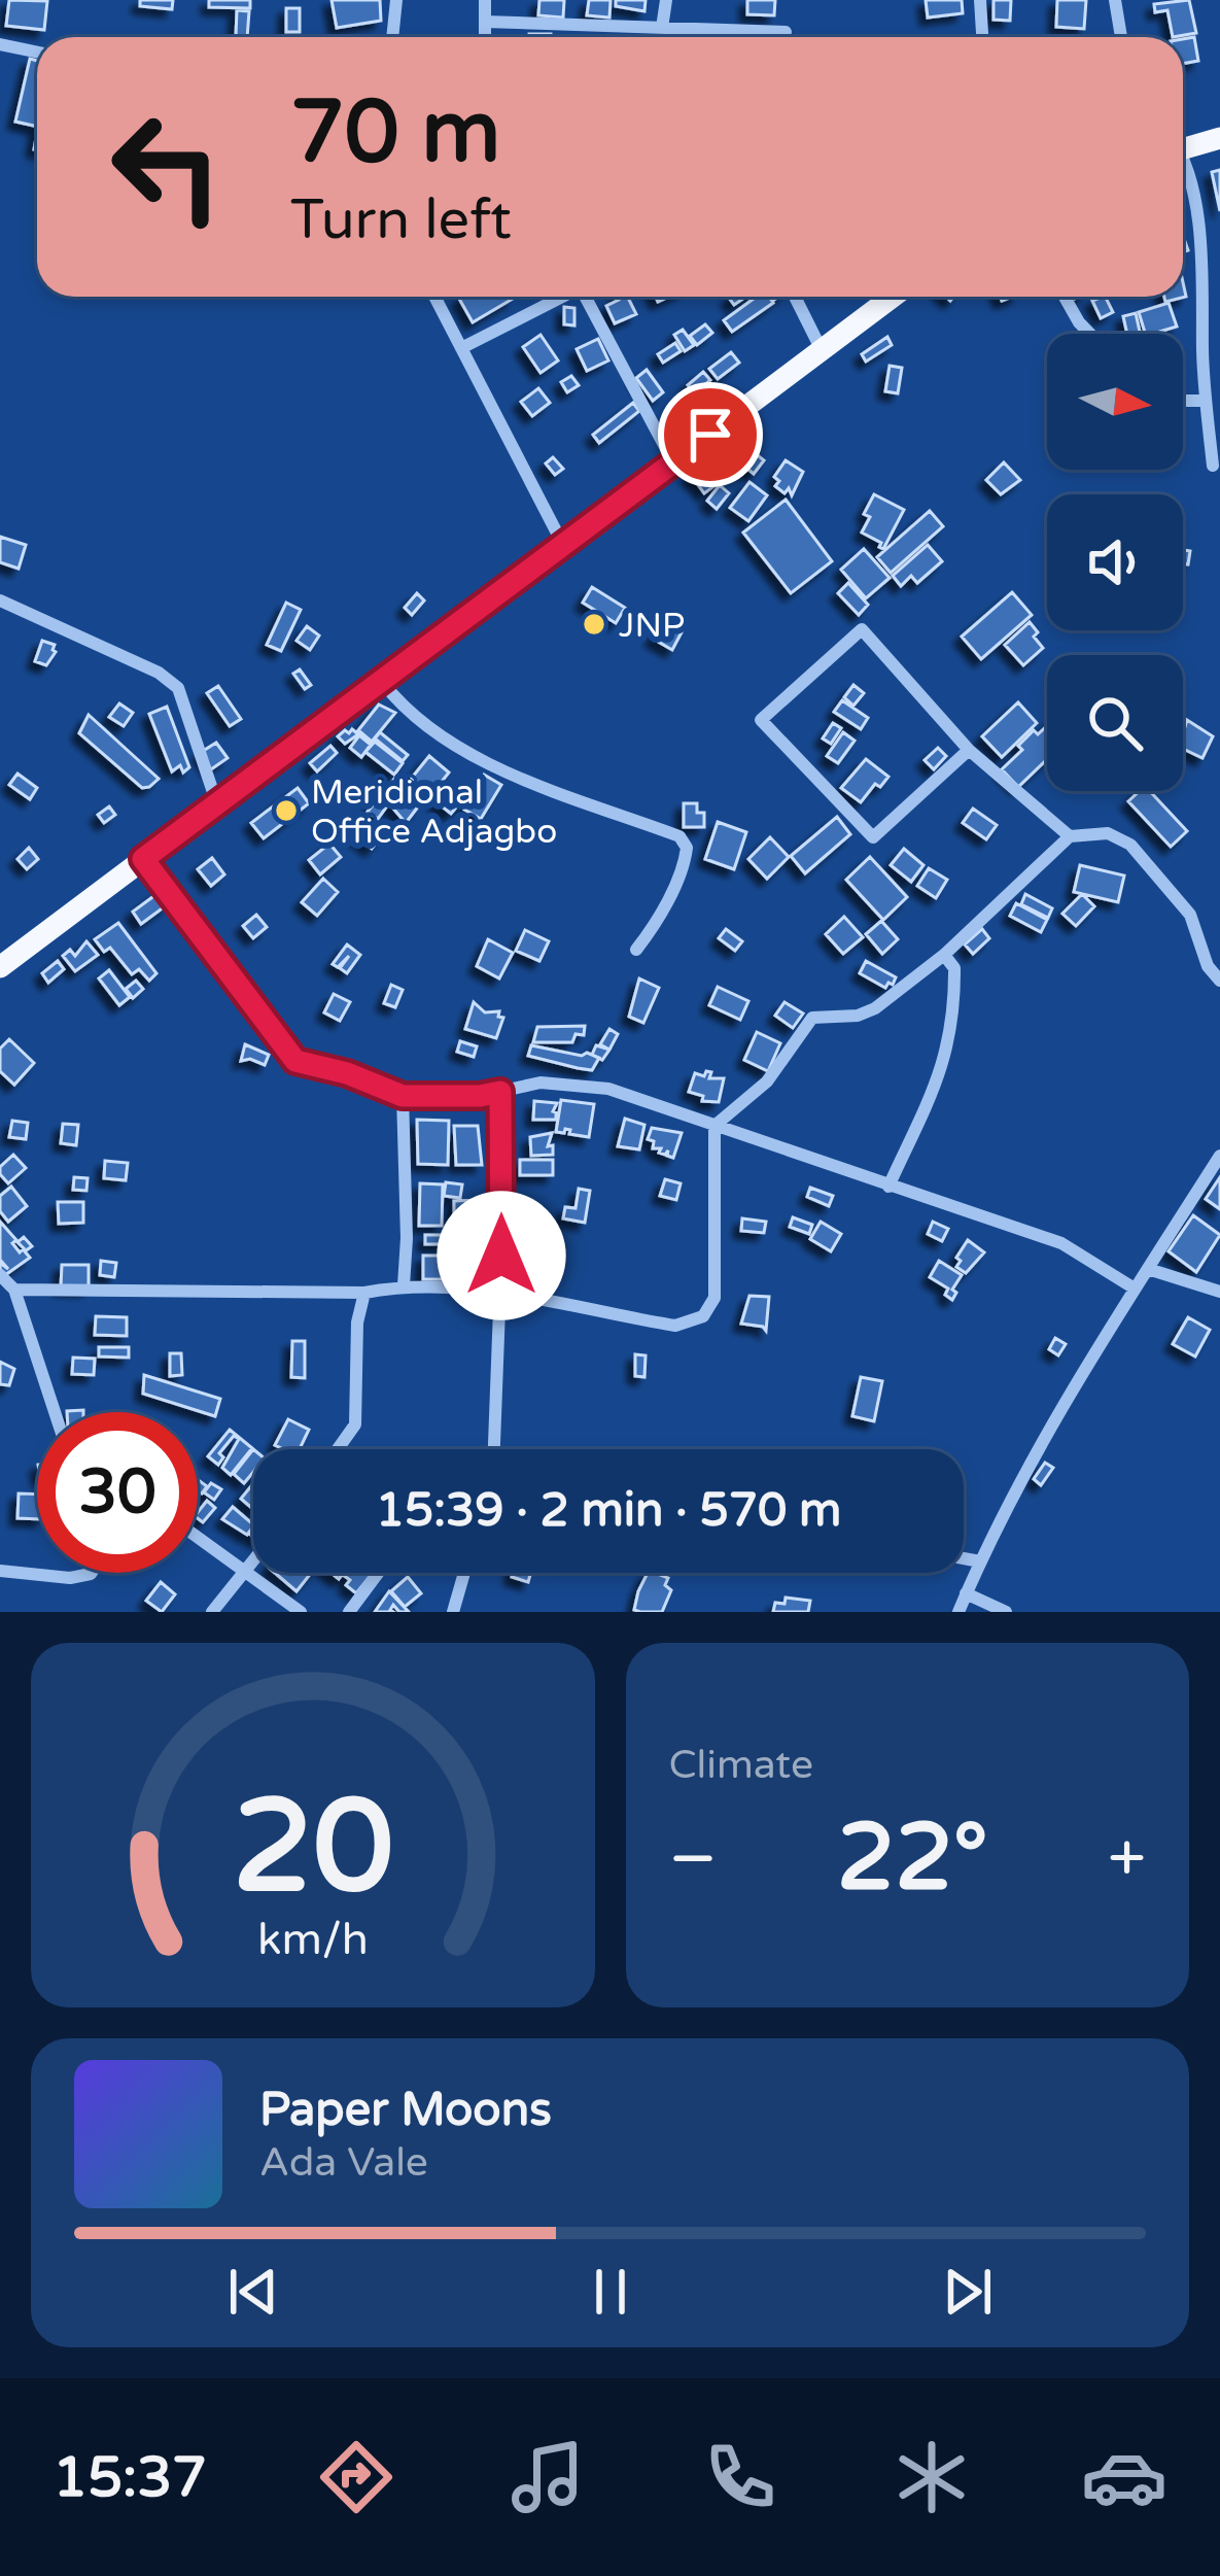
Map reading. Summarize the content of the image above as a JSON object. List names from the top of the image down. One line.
{"places":["JNP","Meridional Office Adjagbo"],"north":"right","page":{"turn":["70 m","Turn left"],"limit":"30","trip":"15:39 · 2 min · 570 m","tile":"Climate","heat":["−","22°","+"],"song":["Paper Moons","Ada Vale"],"tabs":"15:37","gauge":["20","km/h"]}}
